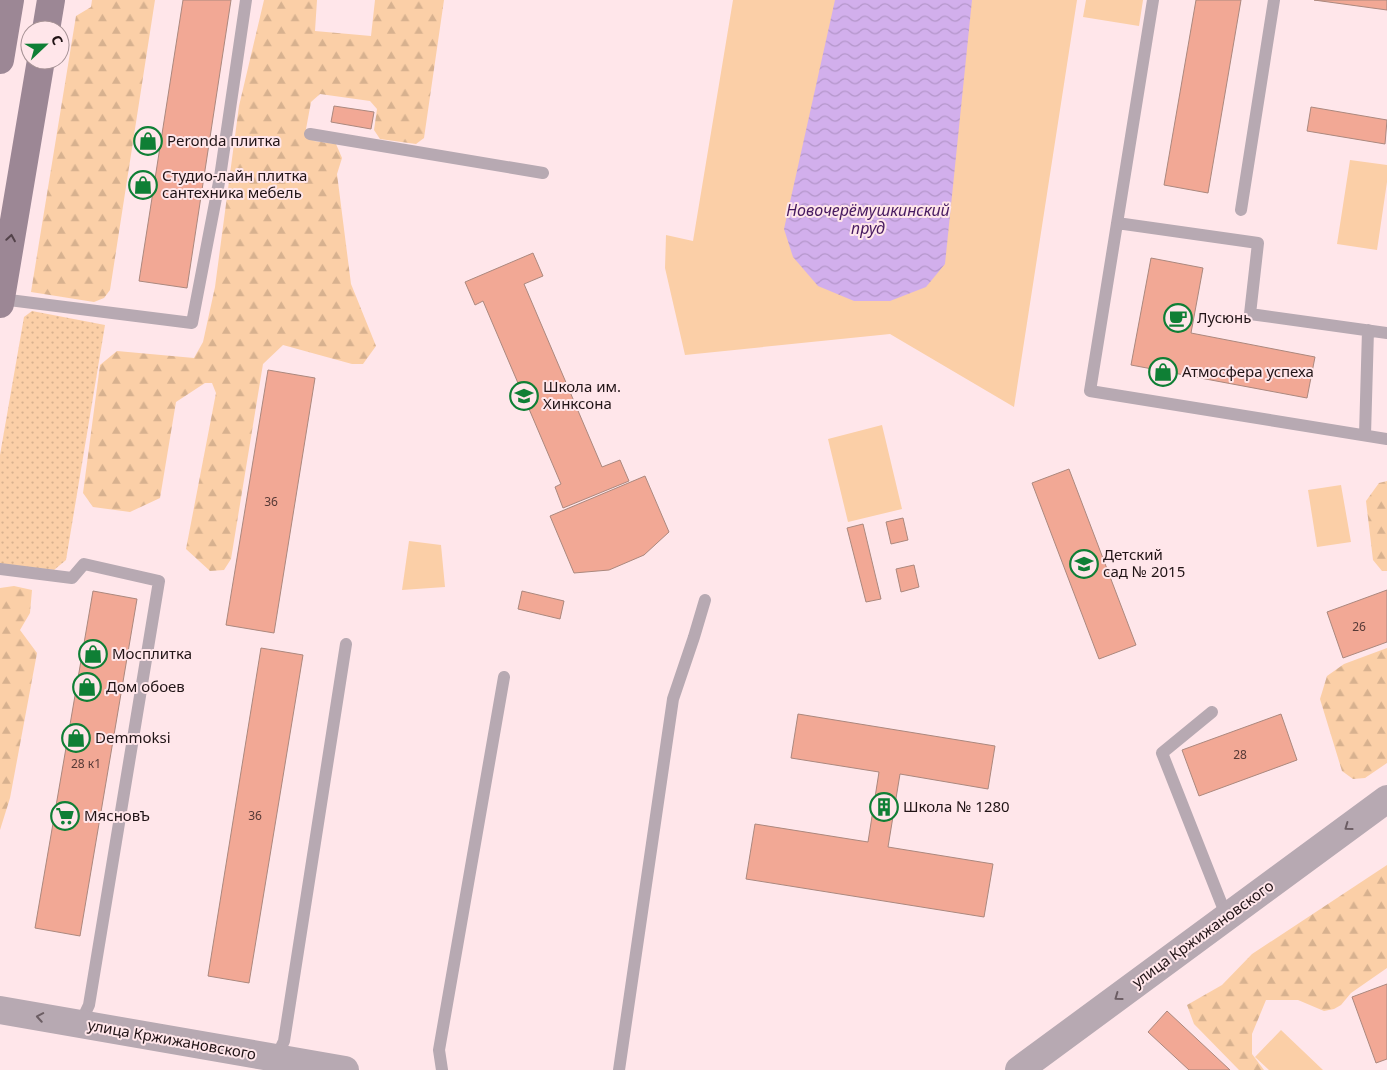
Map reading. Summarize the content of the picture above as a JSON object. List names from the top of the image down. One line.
{"streets":{"street":["улица Кржижановского"]},"one_way":["улица Кржижановского"],"water":["Новочерёмушкинский пруд"],"places":{"shop":["Peronda плитка","Студио-лайн плитка сантехника мебель","Атмосфера успеха","Мосплитка","Дом обоев","Demmoksi"],"cafe":["Лусюнь"],"school or university":["Школа им. Хинксона","Детский сад № 2015"],"building":["Школа № 1280"],"supermarket":["МясновЪ"]},"house_numbers":["36","26","28","28 к1","36"],"north":"right"}
